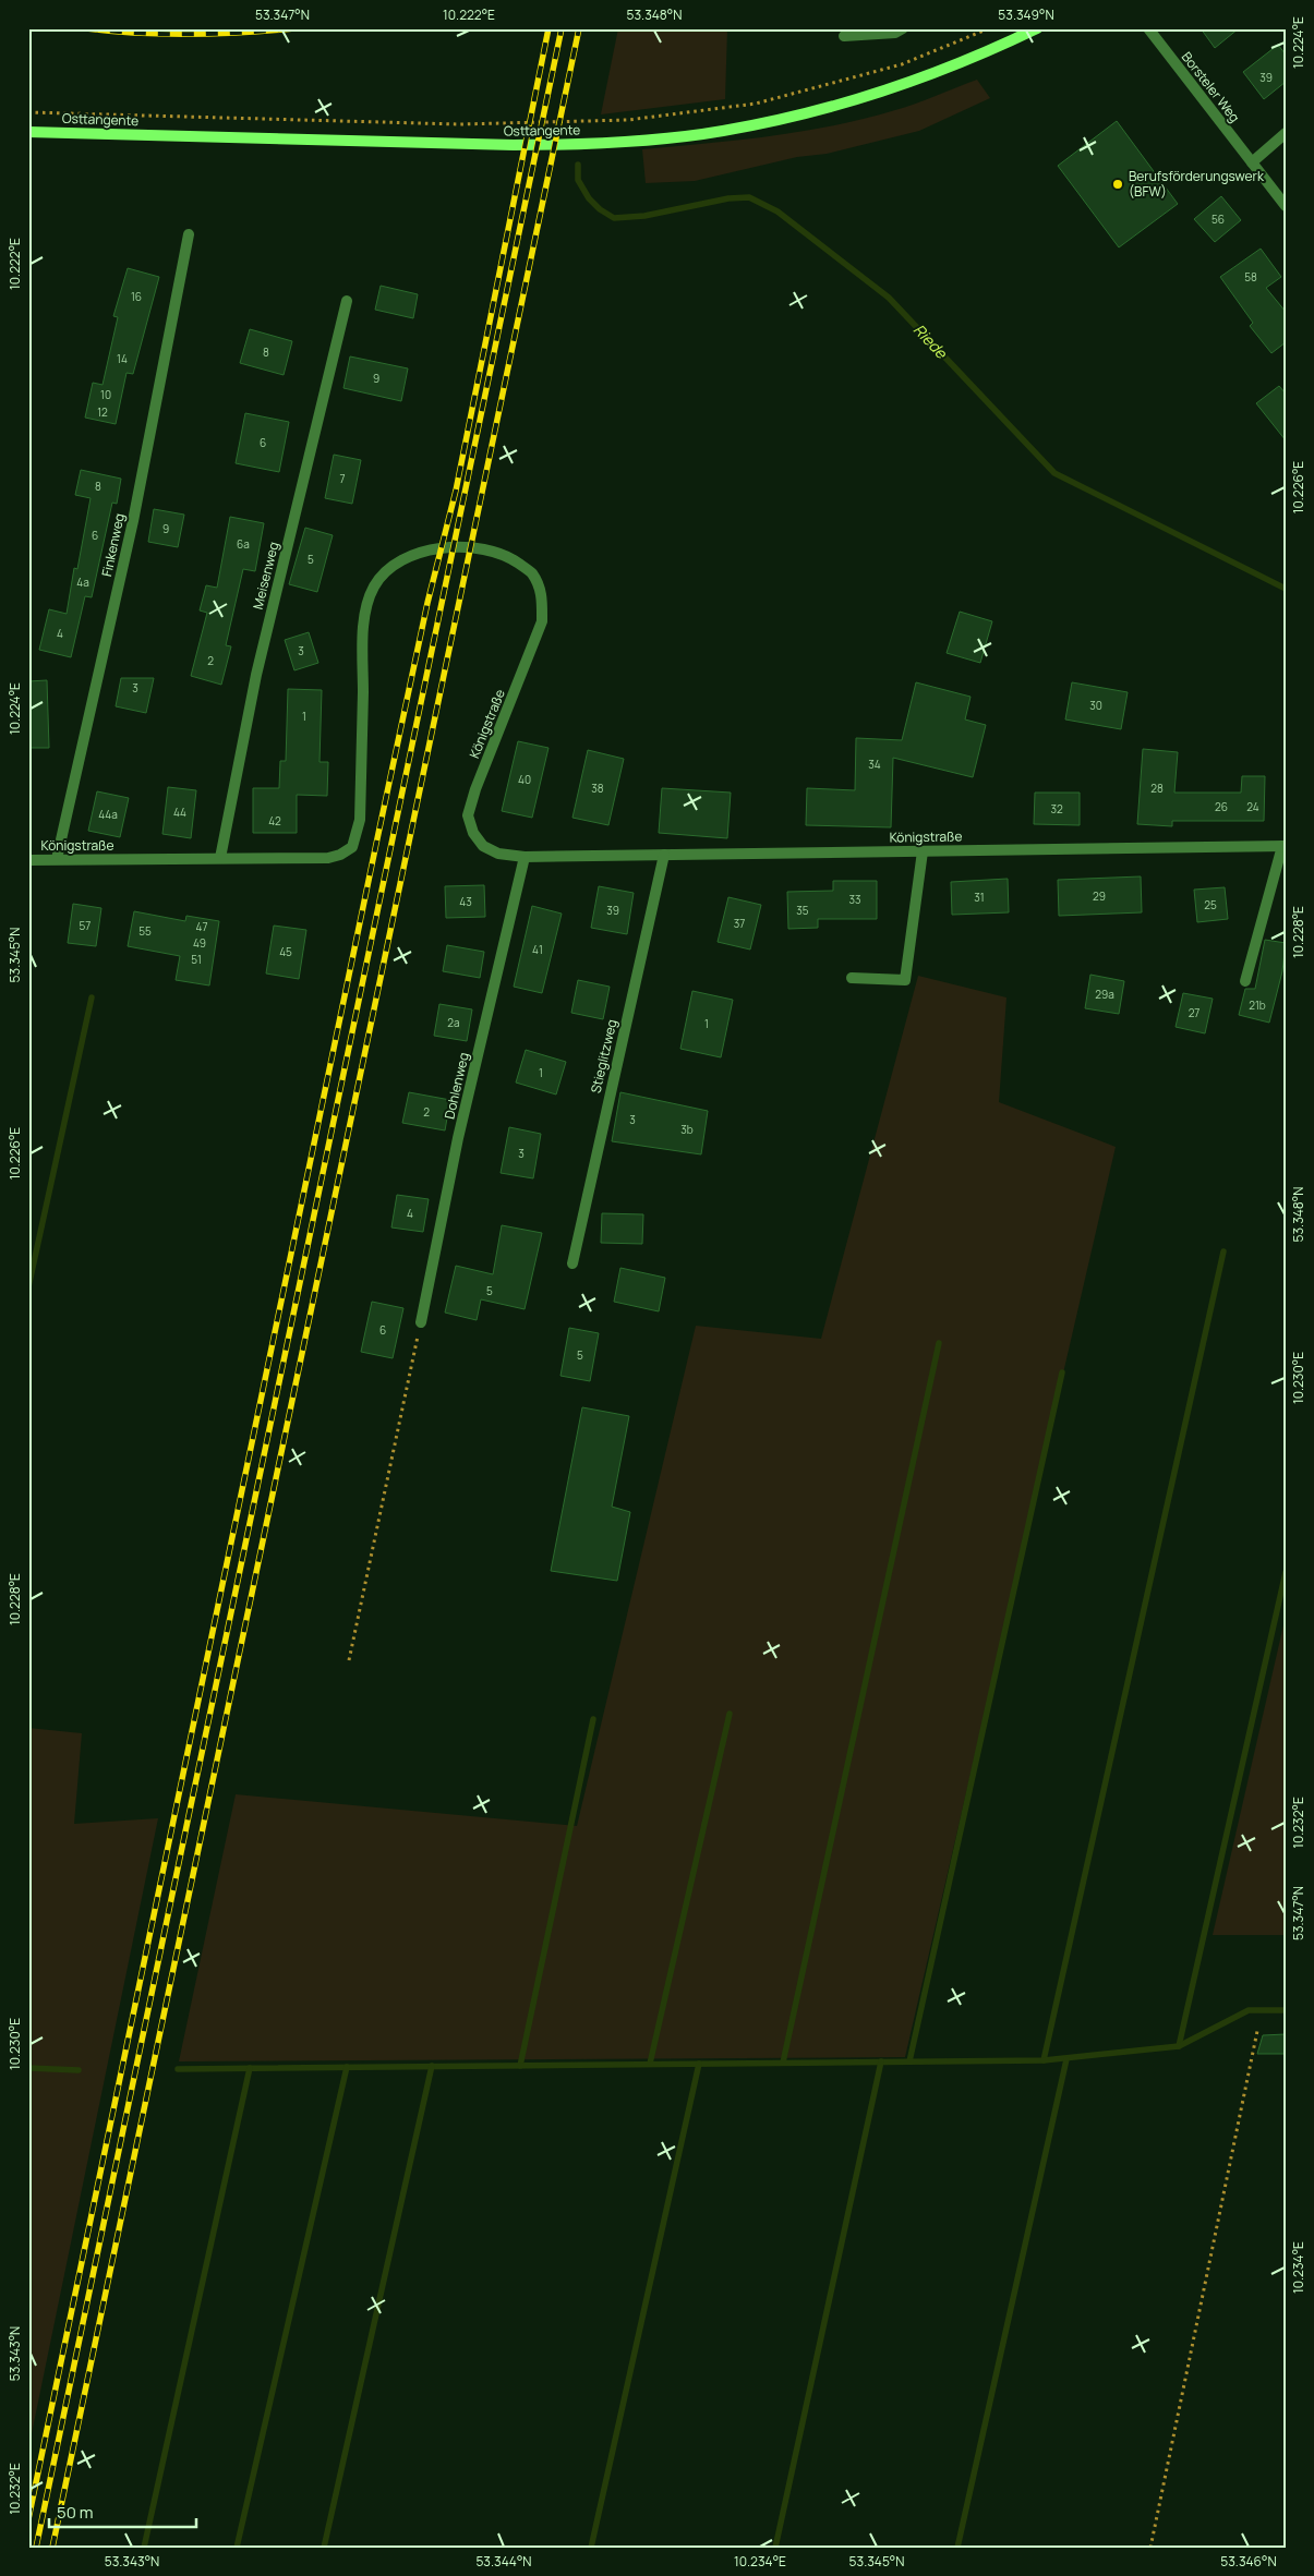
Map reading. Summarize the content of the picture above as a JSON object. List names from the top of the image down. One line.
{"streets":{"main road":["Osttangente"],"street":["Borsteler Weg","Finkenweg","Meisenweg","Königstraße","Stieglitzweg","Dohlenweg"]},"crossings":[["Finkenweg","Königstraße"],["Meisenweg","Königstraße"],["Königstraße","Stieglitzweg"],["Königstraße","Dohlenweg"]],"water":["Riede"],"places":["Berufsförderungswerk (BFW)"],"house_numbers":["39","56","58","16","8","14","9","10","12","6","7","8","9","6","6a","5","4a","4","3","2","3","30","1","34","40","38","28","26","24","32","44","44a","42","29","31","33","43","25","39","35","37","57","47","55","49","41","45","51","29a","21b","27","2a","1","1","2","3","3b","3","4","5","6","5"],"scale_bar":"50 m","coordinates":["53.347°N","10.222°E","53.348°N","53.349°N","10.224°E","10.226°E","10.228°E","53.345°N","10.230°E","10.232°E","10.234°E","53.343°N","53.344°N","53.346°N"]}
